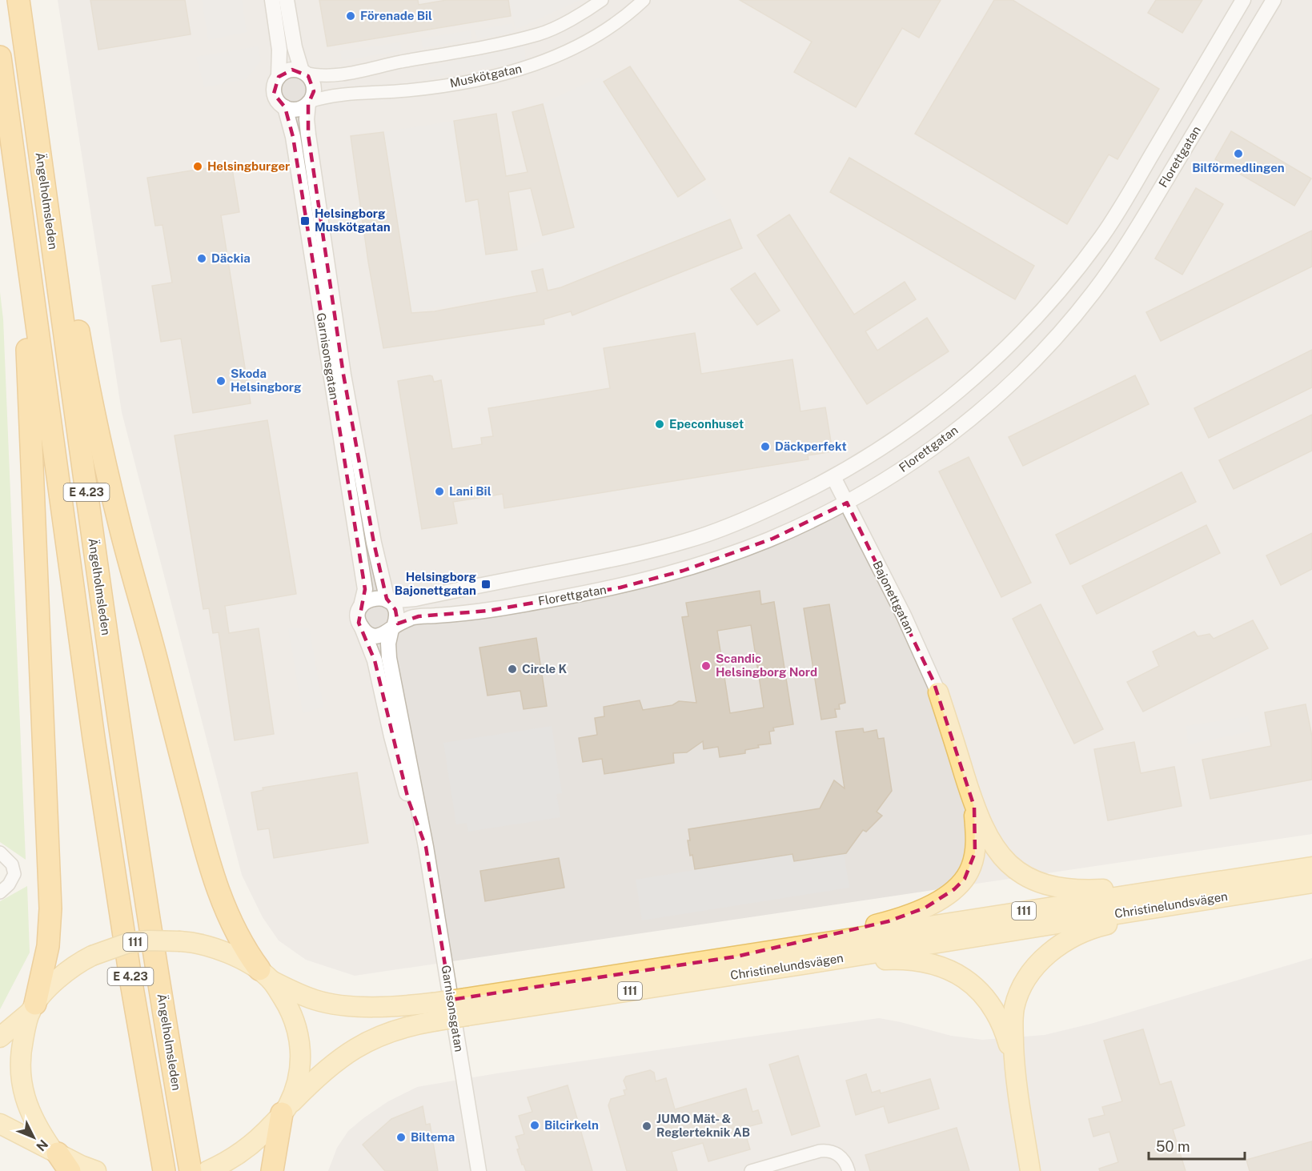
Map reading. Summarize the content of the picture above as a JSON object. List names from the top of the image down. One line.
{"streets":{"highway":["Ängelholmsleden","E 4.23"],"main road":["Christinelundsvägen","111"],"street":["Muskötgatan","Florettgatan","Garnisonsgatan","Bajonettgatan"]},"crossings":[["Muskötgatan","Garnisonsgatan"],["Florettgatan","Garnisonsgatan"],["Florettgatan","Bajonettgatan"],["Christinelundsvägen","111"]],"places":{"other":["Förenade Bil","Bilförmedlingen","Helsingburger","Däckia","Skoda Helsingborg","Epeconhuset","Däckperfekt","Lani Bil","Scandic Helsingborg Nord","Circle K","Bilcirkeln","JUMO Mät- & Reglerteknik AB","Biltema"],"transit":["Helsingborg Muskötgatan","Helsingborg Bajonettgatan"]},"scale_bar":"50 m","north":"bottom right"}
